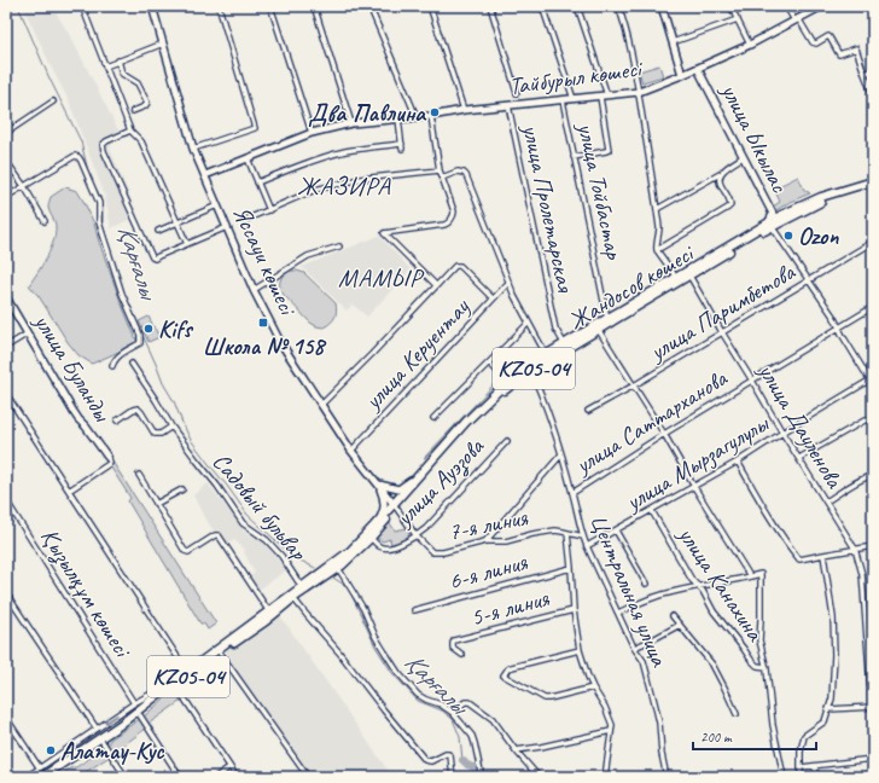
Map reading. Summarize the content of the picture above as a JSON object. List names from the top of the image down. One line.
{"streets":{"main road":["Жандосов көшесі","KZ05-04"],"street":["Тайбурыл көшесі","улица Ыкылас","улица Тойбастар","улица Пролетарская","Яссауи көшесі","улица Паримбетова","улица Керуентау","улица Буланды","улица Саттарханова","улица Дауленова","улица Мырзагулулы","улица Ауэзова","Садовый бульвар","7-я линия","6-я линия","улица Канахина","Центральная улица","Қызылқұм көшесі","5-я линия"]},"crossings":[["Тайбурыл көшесі","улица Ыкылас"],["Тайбурыл көшесі","улица Тойбастар"],["Тайбурыл көшесі","улица Пролетарская"],["Тайбурыл көшесі","Яссауи көшесі"],["улица Ыкылас","Жандосов көшесі"],["улица Тойбастар","Жандосов көшесі"],["улица Пролетарская","Жандосов көшесі"],["Яссауи көшесі","Жандосов көшесі"],["Яссауи көшесі","улица Керуентау"],["Яссауи көшесі","KZ05-04"],["Яссауи көшесі","7-я линия"],["Жандосов көшесі","KZ05-04"],["Жандосов көшесі","улица Дауленова"],["Жандосов көшесі","7-я линия"],["Жандосов көшесі","Центральная улица"],["улица Паримбетова","улица Дауленова"],["KZ05-04","улица Ауэзова"],["KZ05-04","Садовый бульвар"],["KZ05-04","7-я линия"],["улица Саттарханова","улица Дауленова"],["улица Саттарханова","Центральная улица"],["улица Дауленова","улица Мырзагулулы"],["улица Мырзагулулы","улица Канахина"],["улица Мырзагулулы","Центральная улица"],["улица Ауэзова","7-я линия"],["7-я линия","Центральная улица"]],"districts":["ЖАЗИРА","МАМЫР"],"water":["Қарғалы"],"places":{"other":["Два Павлина","Ozon","Kifs","Алатау-Кус"],"transit":["Школа № 158"]},"scale_bar":"200 m"}
